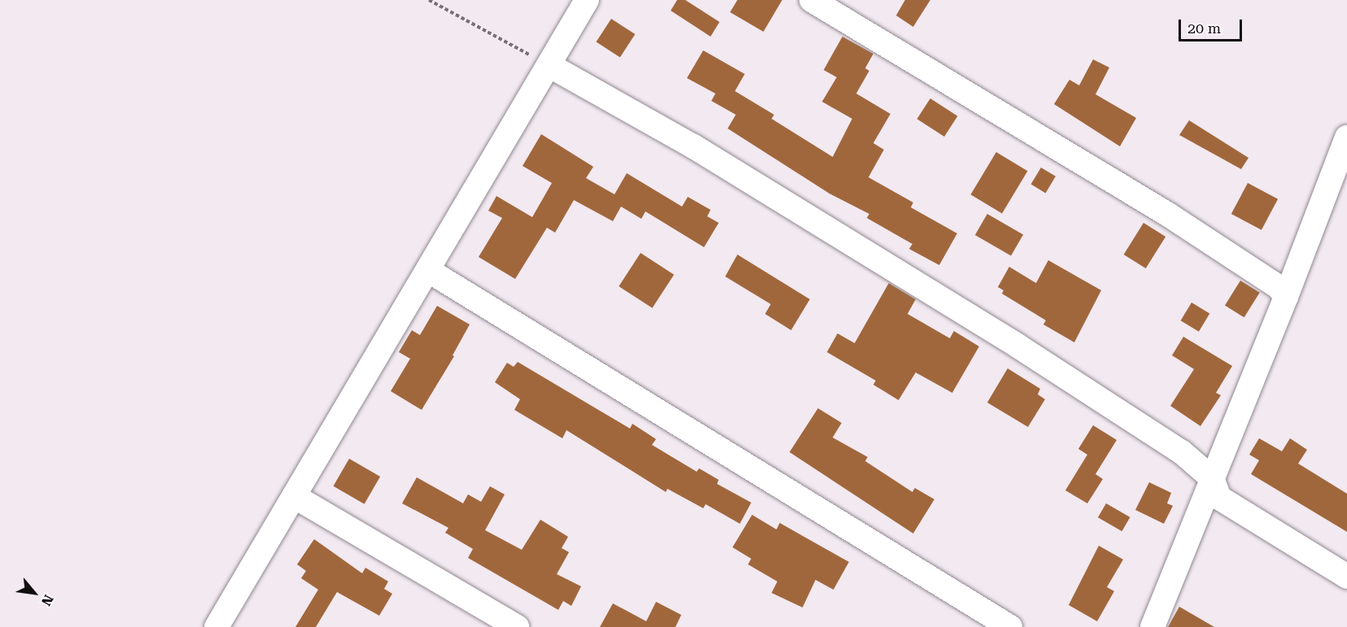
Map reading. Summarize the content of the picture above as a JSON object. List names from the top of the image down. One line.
{"scale_bar":"20 m","north":"bottom right"}
